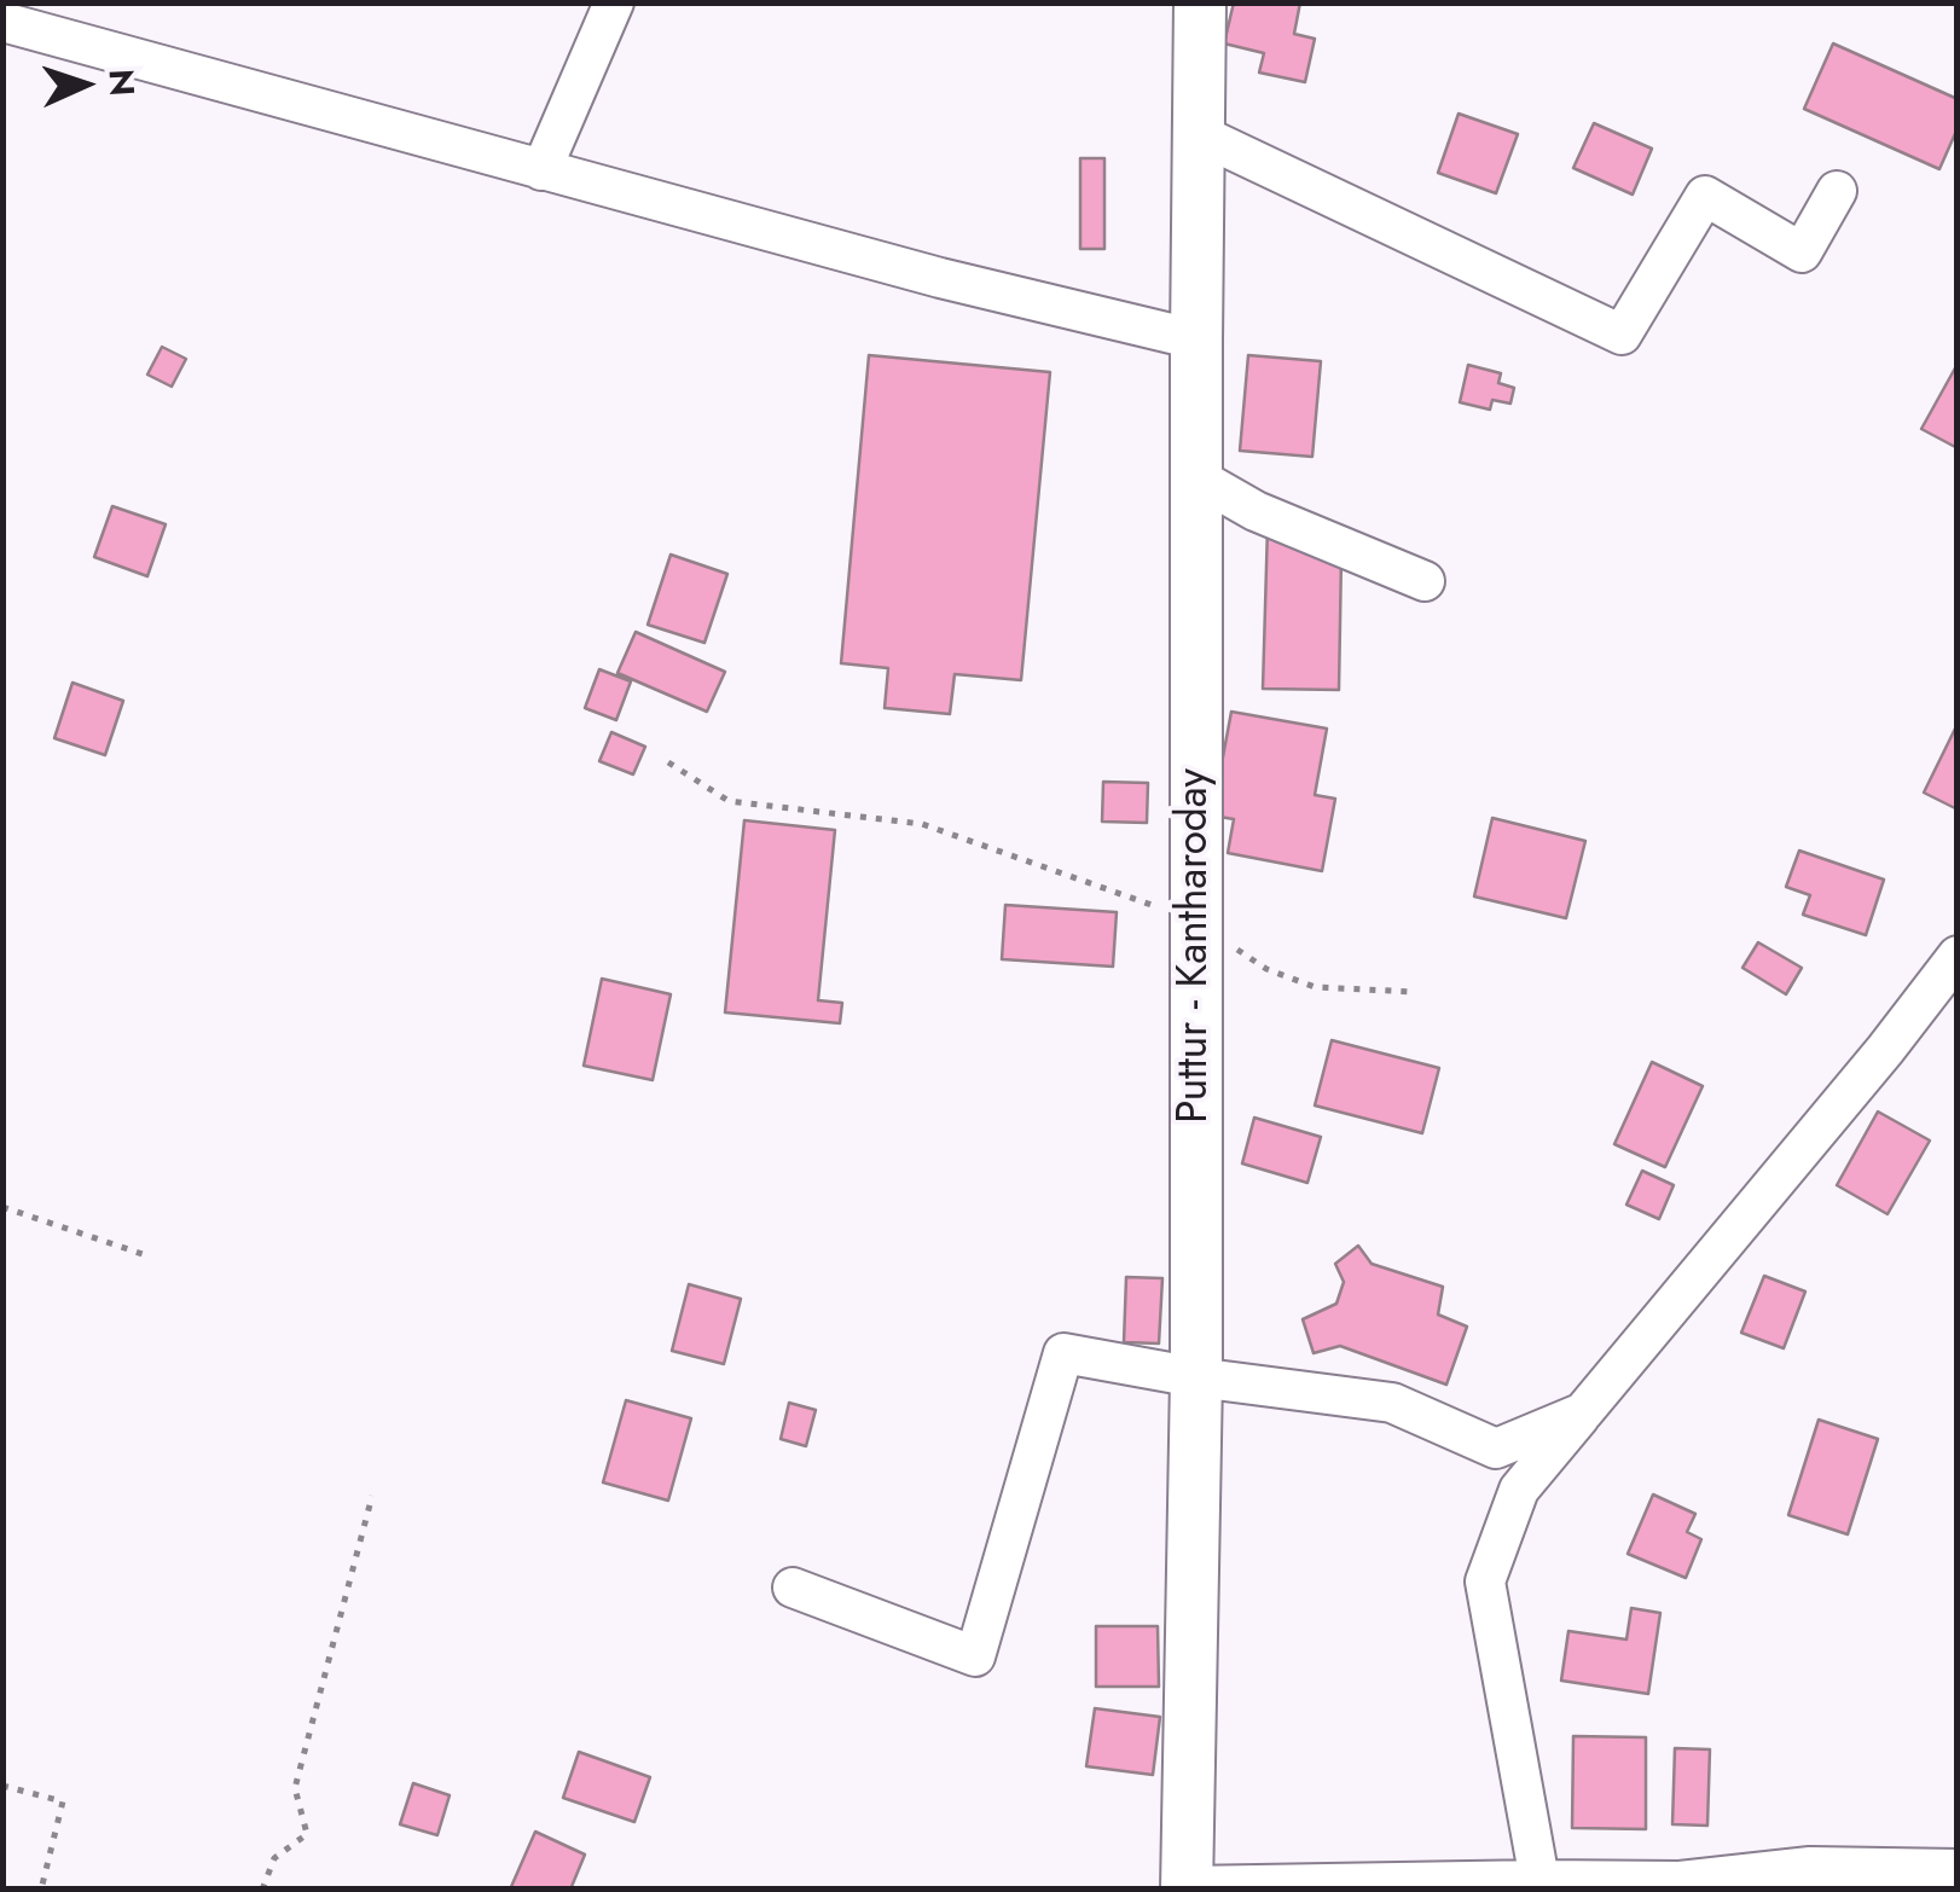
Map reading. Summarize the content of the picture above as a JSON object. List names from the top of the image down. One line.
{"streets":{"main road":["Puttur - Kantharoday"]},"north":"right"}
